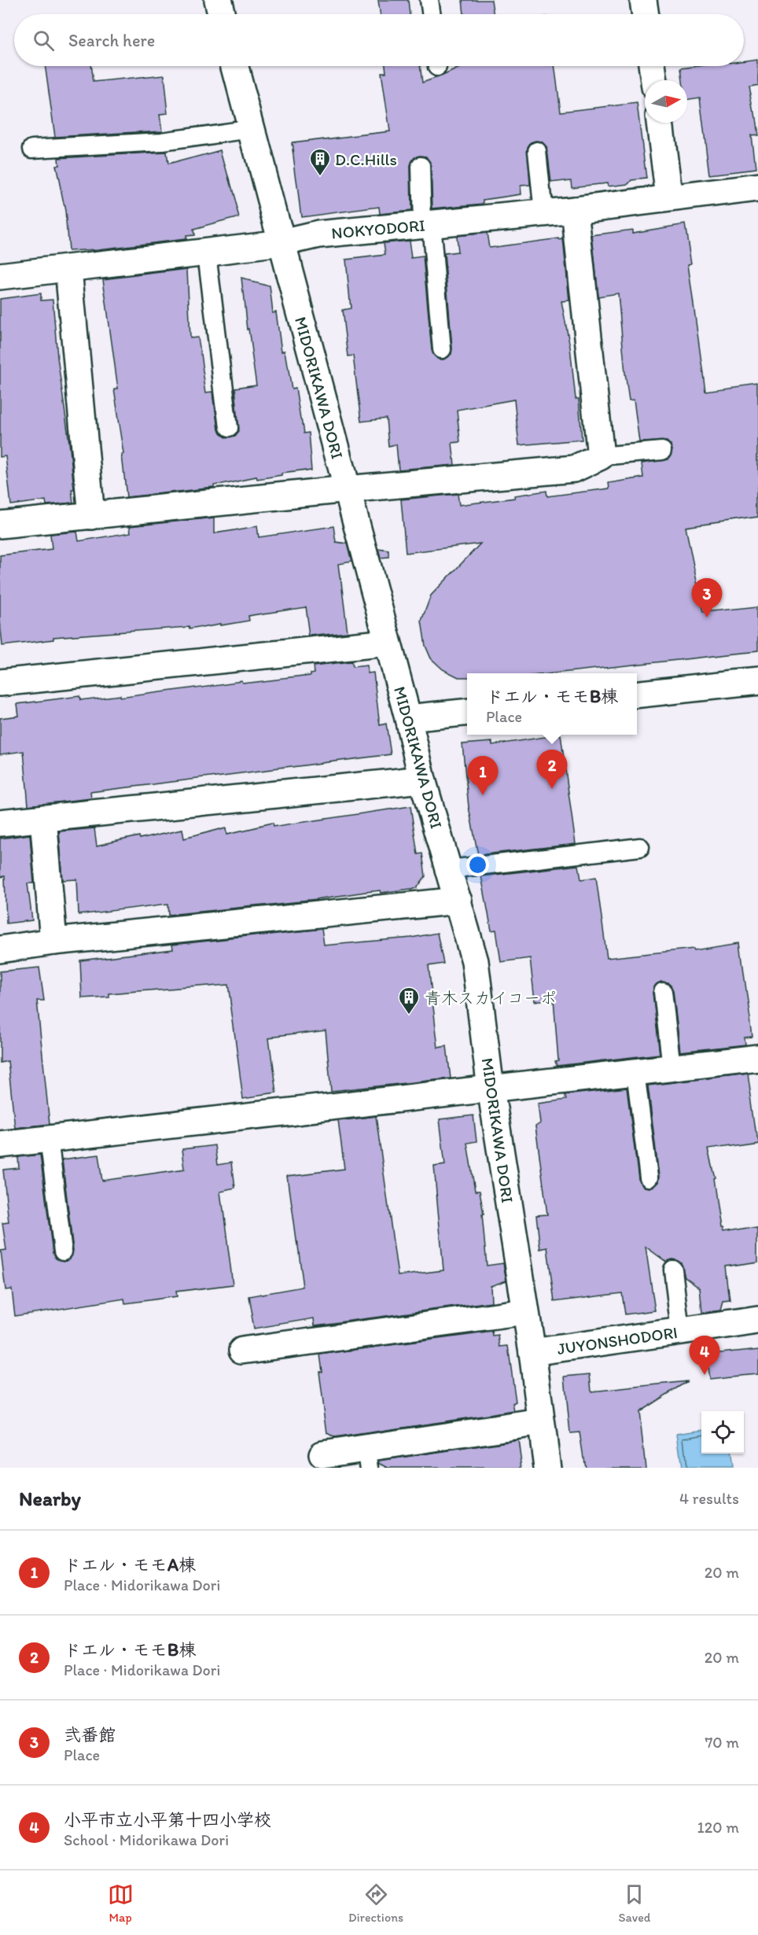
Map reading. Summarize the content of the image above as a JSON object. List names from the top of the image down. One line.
{"streets":{"street":["NOKYODORI","MIDORIKAWA DORI","JUYONSHODORI"]},"crossings":[["NOKYODORI","MIDORIKAWA DORI"],["MIDORIKAWA DORI","JUYONSHODORI"]],"places":{"building":["D.C.Hills","青木スカイコーポ"]},"north":"right","page":{"search":"Search here","pins":["3","2","1","4"],"popup":["ドエル・モモB棟","Place"],"heading":["Nearby","4 results"],"list":[{"mark":"1","name":"ドエル・モモA棟","note":"Place · Midorikawa Dori","value":"20 m"},{"mark":"2","name":"ドエル・モモB棟","note":"Place · Midorikawa Dori","value":"20 m"},{"mark":"3","name":"弐番館","note":"Place","value":"70 m"},{"mark":"4","name":"小平市立小平第十四小学校","note":"School · Midorikawa Dori","value":"120 m"}],"nav":["Map","Directions","Saved"]}}
